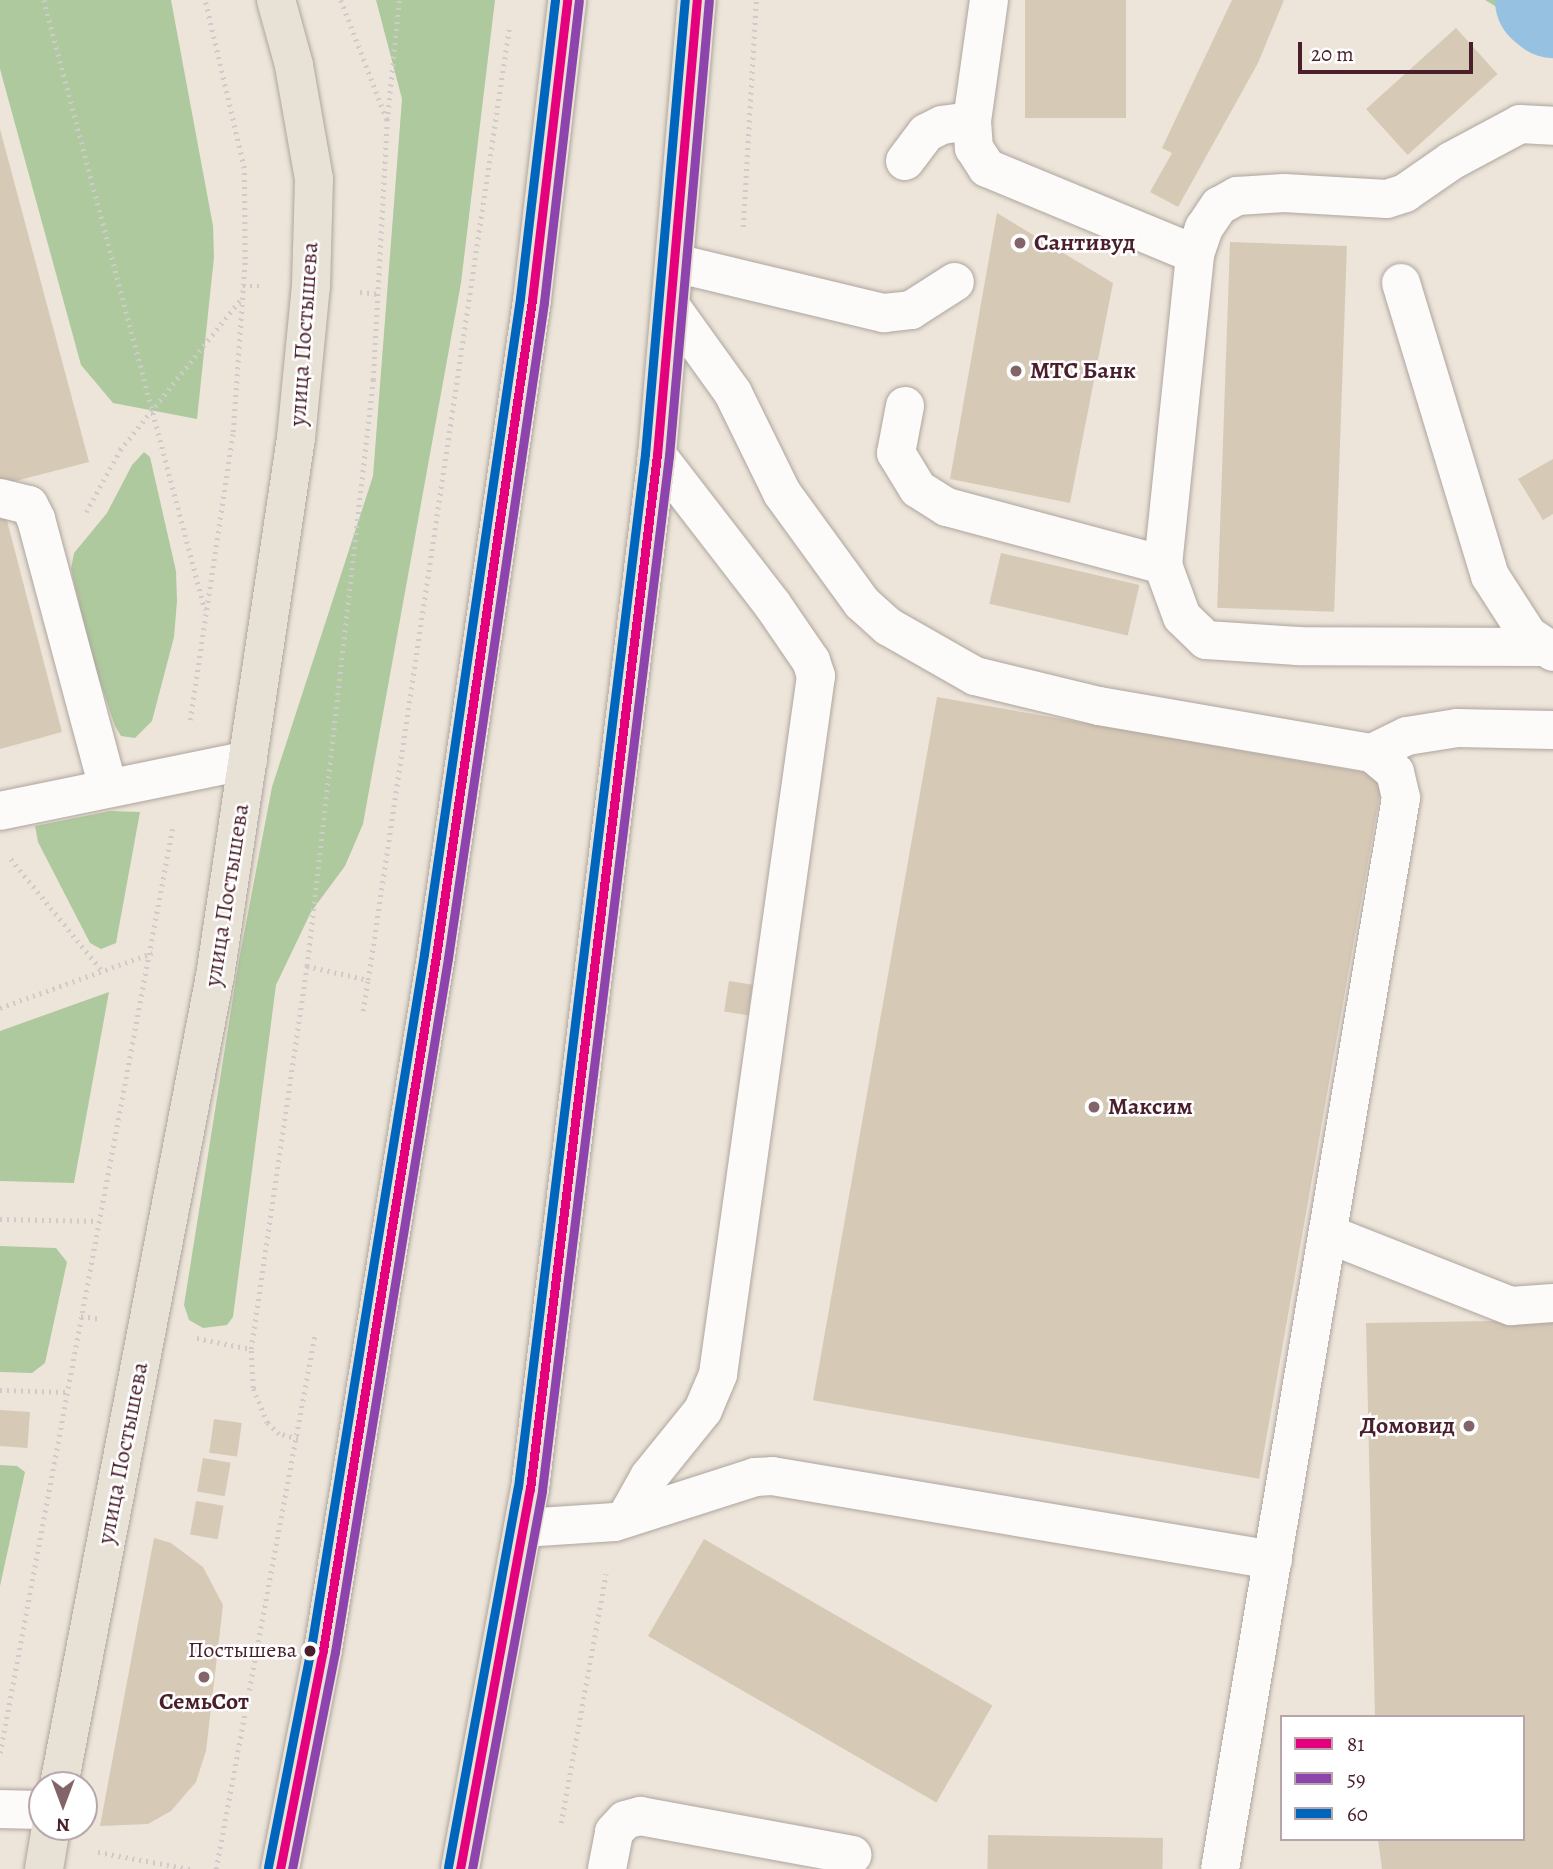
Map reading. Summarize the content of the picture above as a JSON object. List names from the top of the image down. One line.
{"streets":{"main road":["улица Постышева"]},"places":["Сантивуд","МТС Банк","Максим","Домовид","Постышева","СемьСот"],"lines":["transit line 81","transit line 60","transit line 59"],"legend":["81","59","60"],"scale_bar":"20 m","north":"bottom"}
